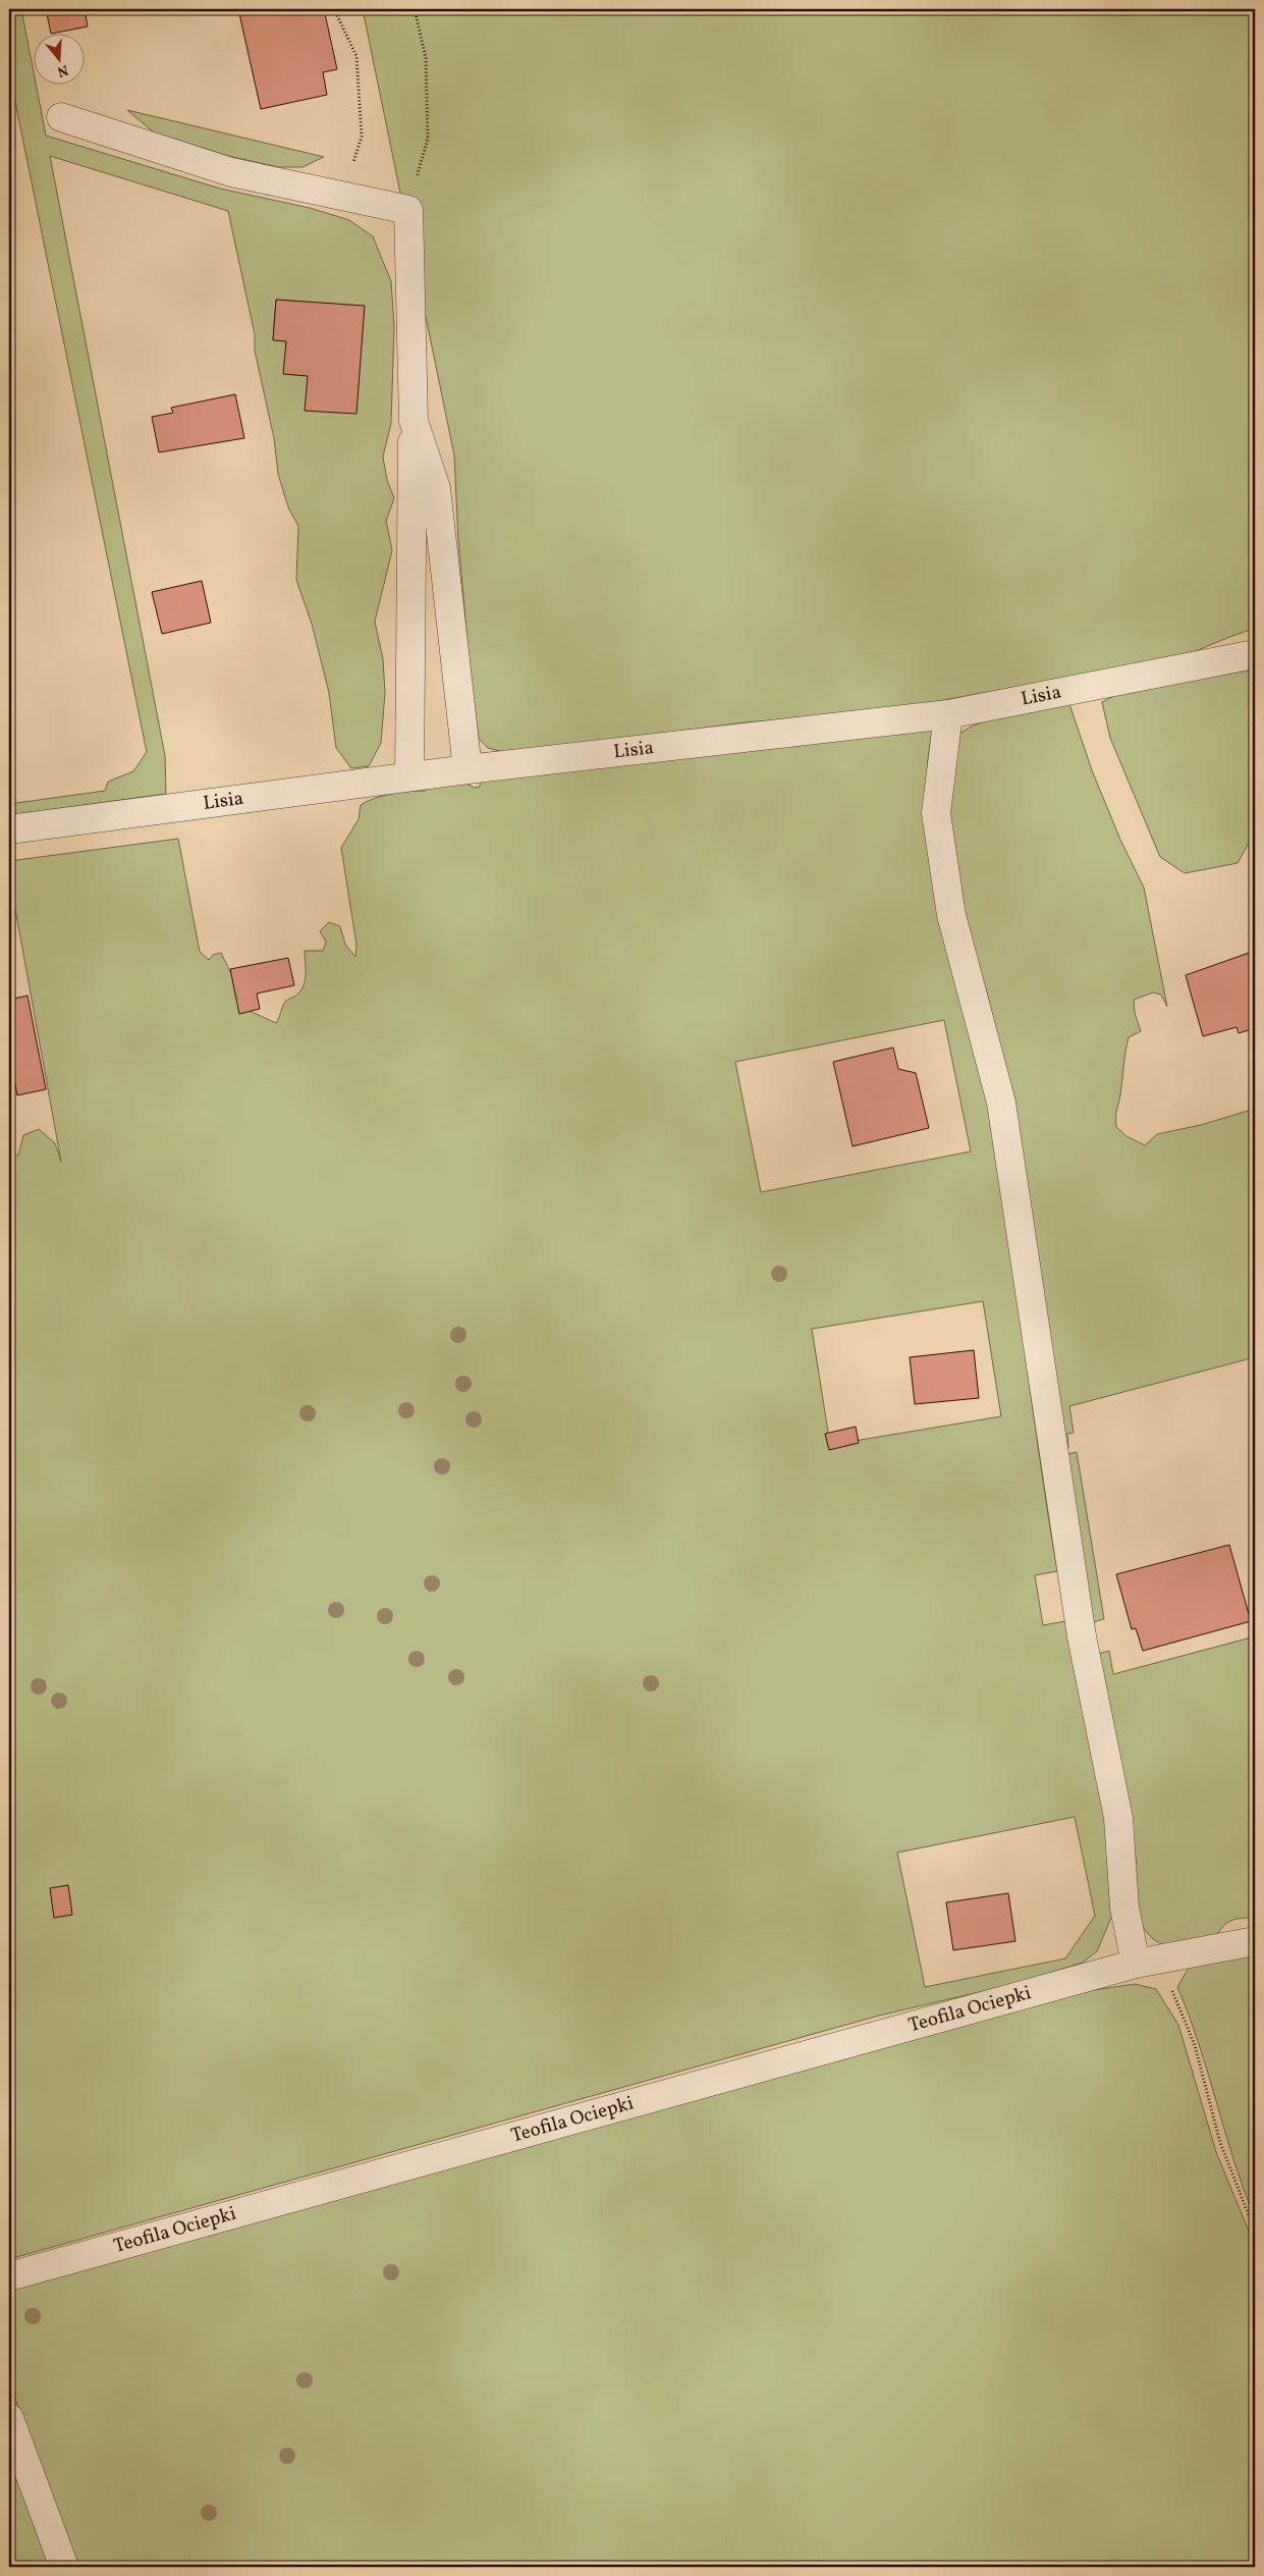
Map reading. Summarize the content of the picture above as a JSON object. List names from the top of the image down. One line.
{"streets":{"street":["Lisia","Teofila Ociepki"]},"north":"bottom"}
